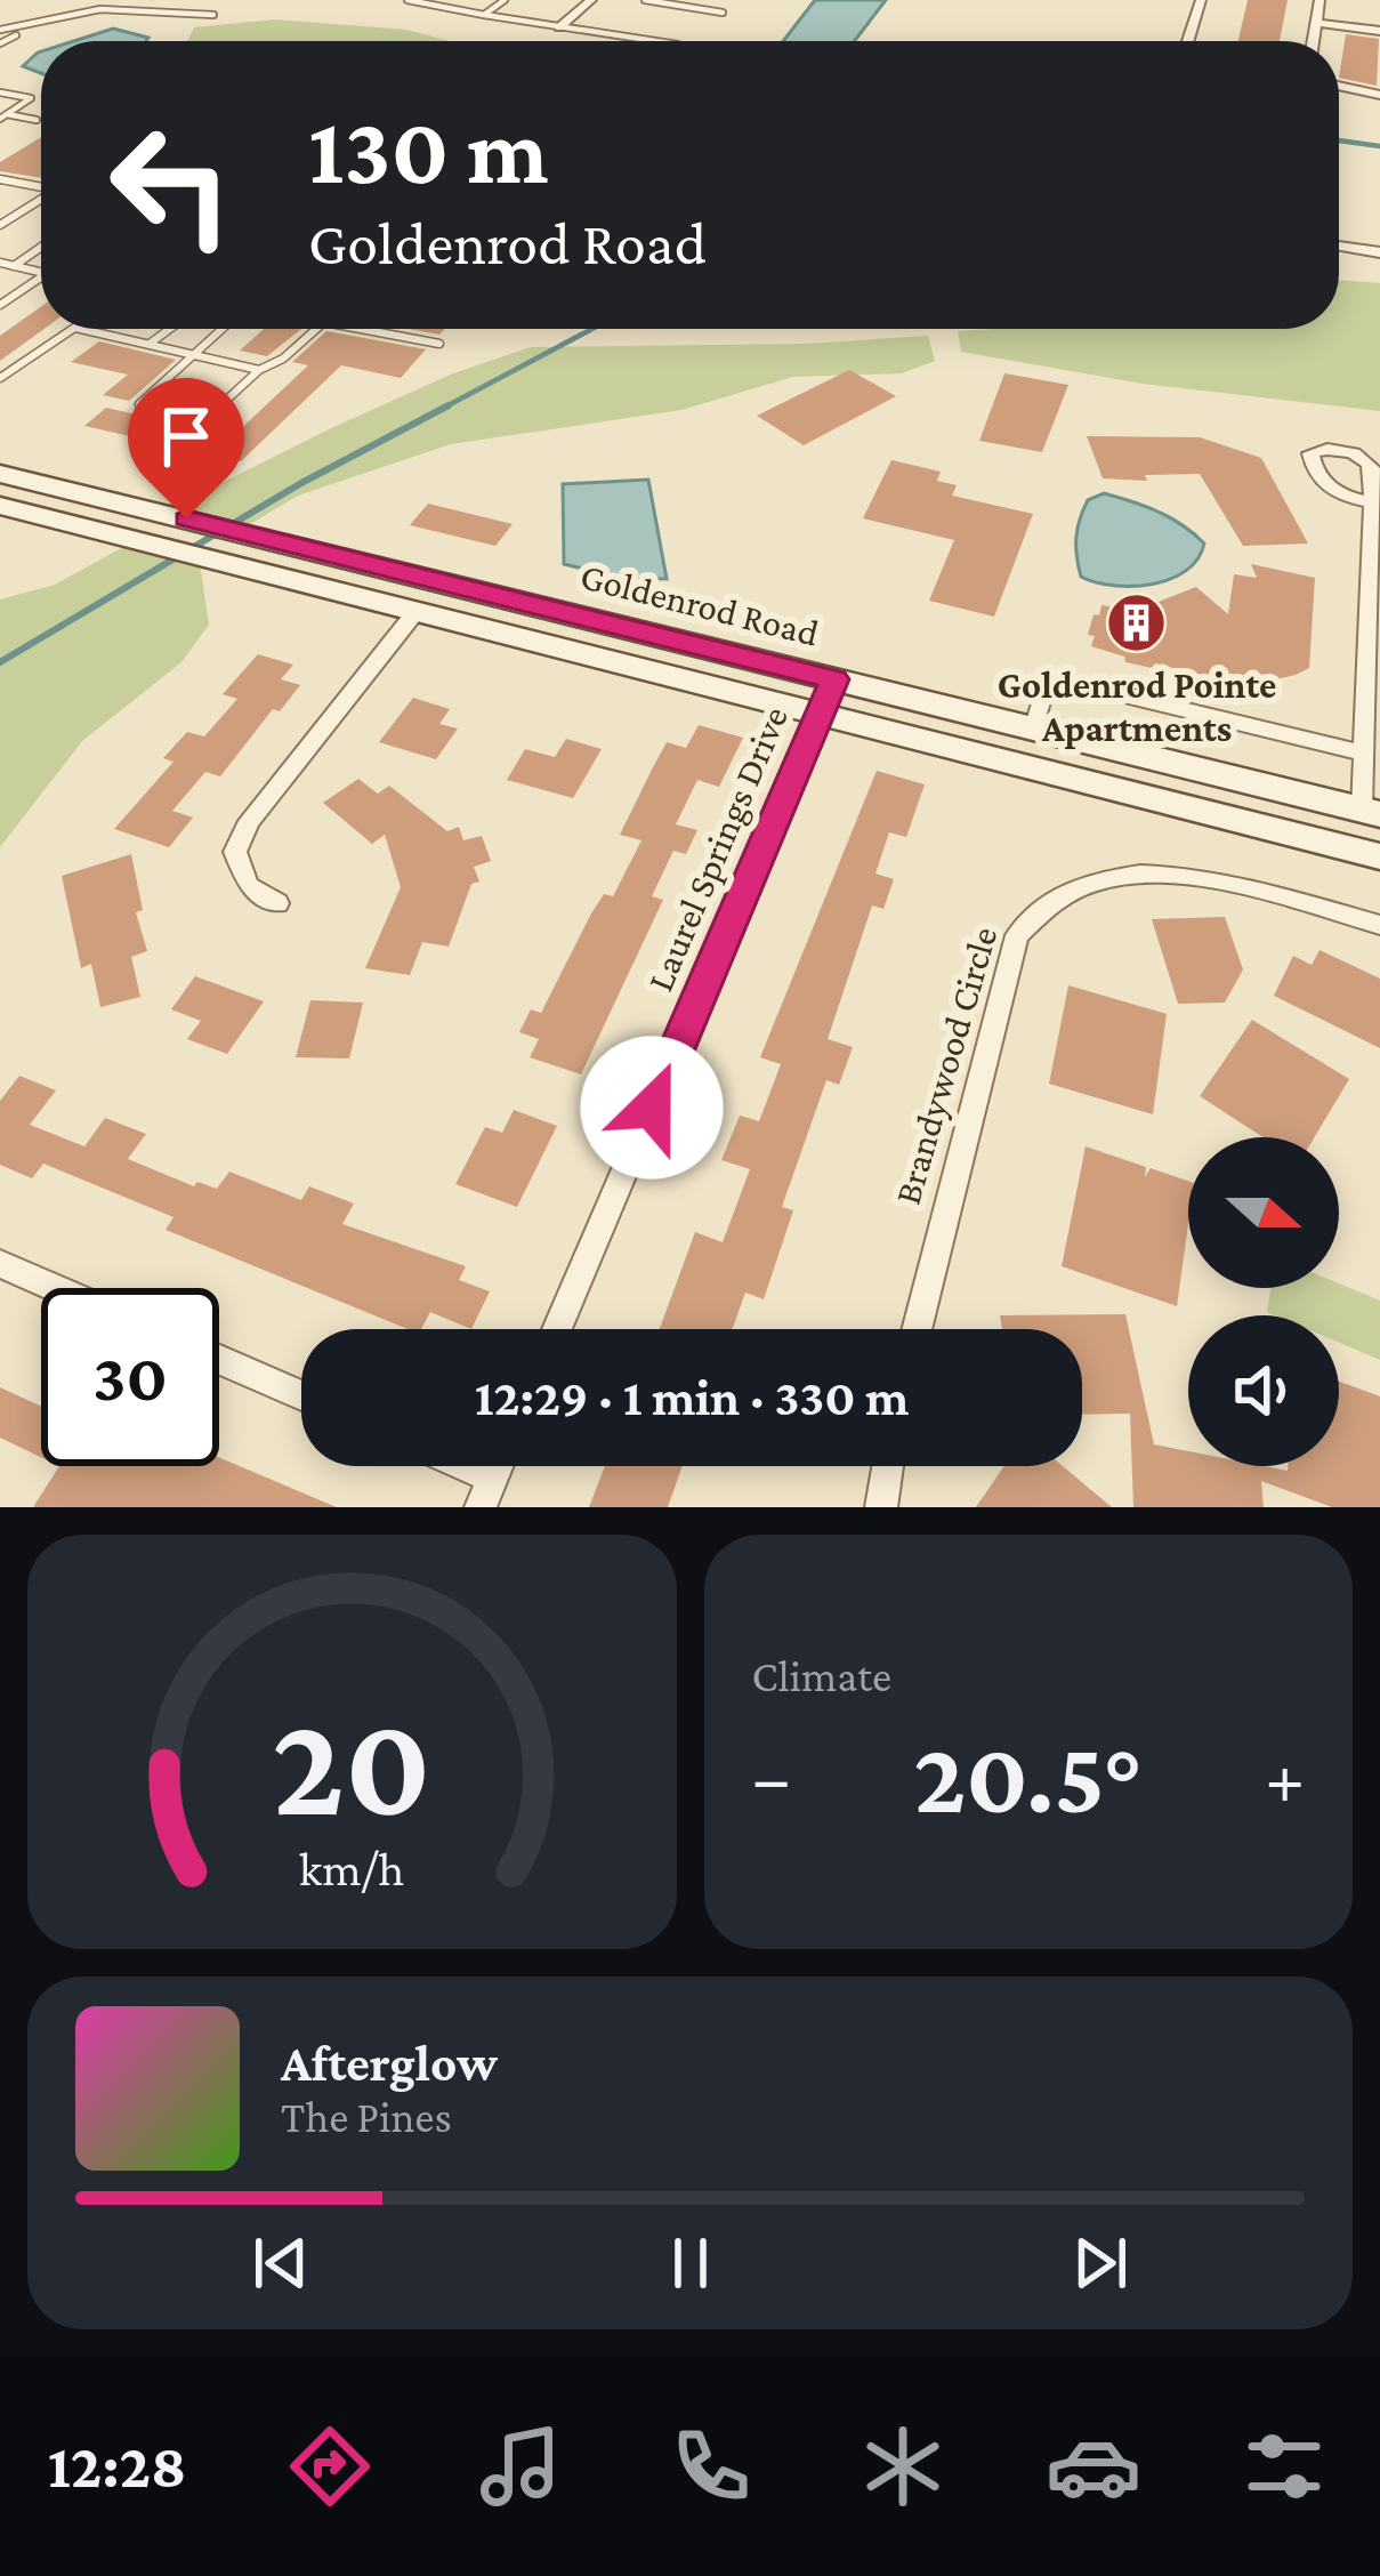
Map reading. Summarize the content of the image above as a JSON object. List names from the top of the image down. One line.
{"streets":{"main road":["Goldenrod Road"],"street":["Laurel Springs Drive","Brandywood Circle"]},"crossings":[["Goldenrod Road","Laurel Springs Drive"]],"places":{"building":["Goldenrod Pointe Apartments"]},"north":"right","page":{"turn":["130 m","Goldenrod Road"],"limit":"30","trip":"12:29 · 1 min · 330 m","tile":"Climate","heat":["−","20.5°","+"],"song":["Afterglow","The Pines"],"tabs":"12:28","gauge":["20","km/h"]}}
